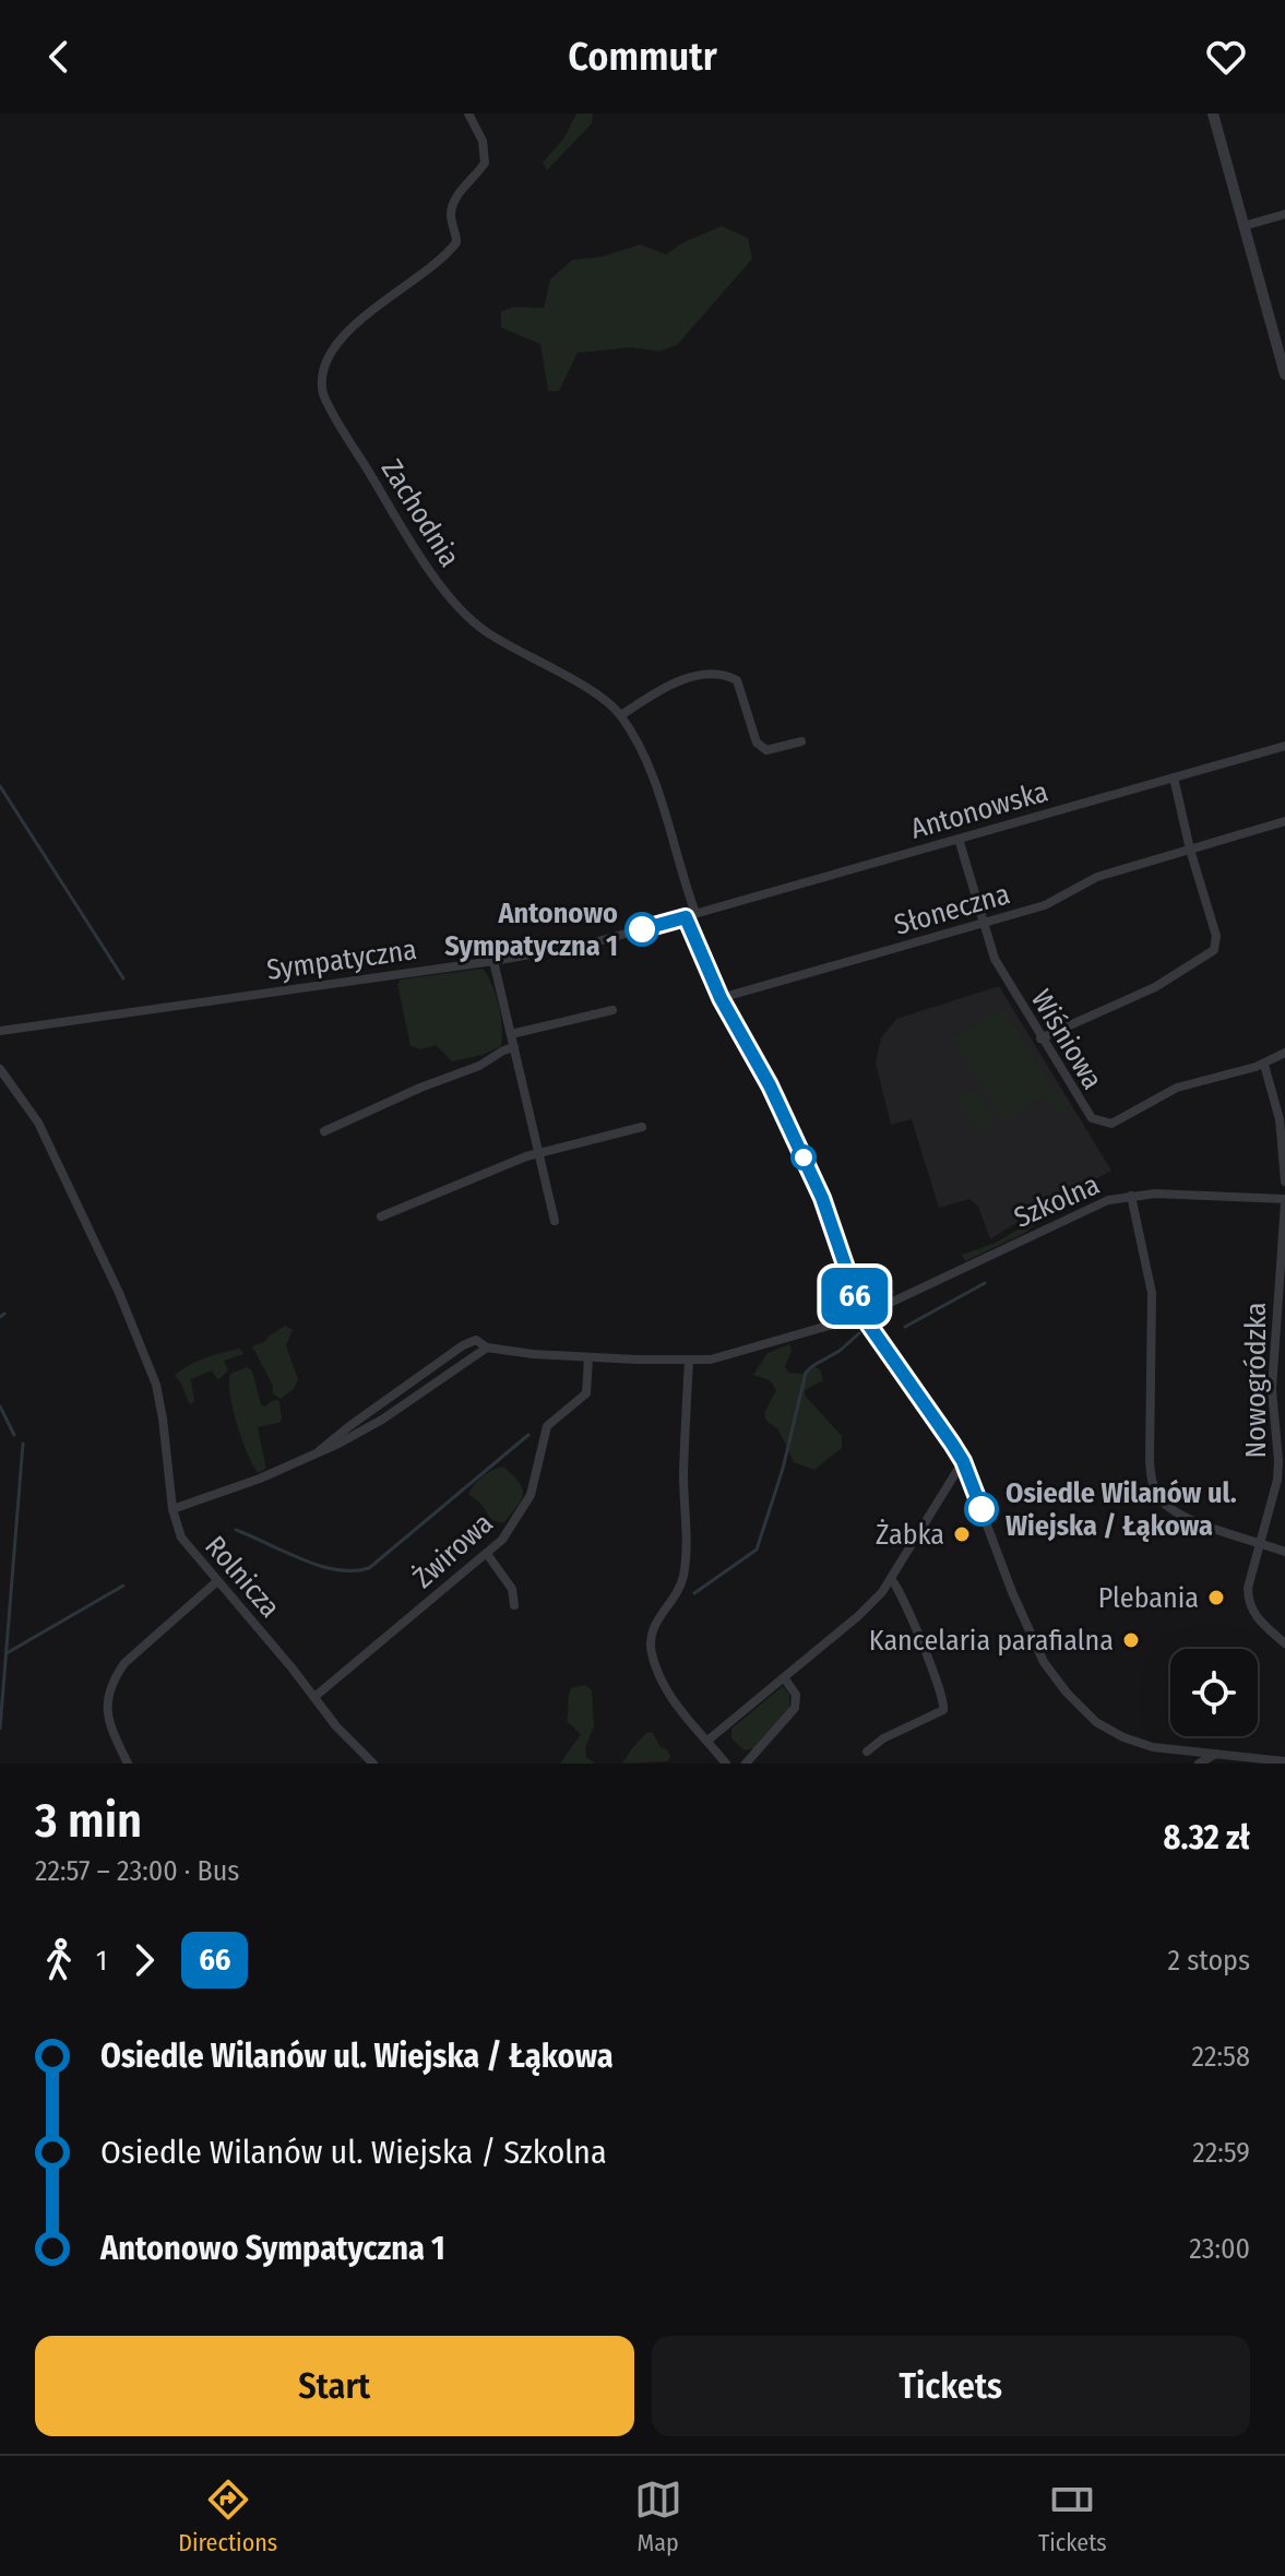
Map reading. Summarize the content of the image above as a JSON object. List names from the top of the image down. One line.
{"streets":{"street":["Zachodnia","Antonowska","Słoneczna","Sympatyczna","Wiśniowa","Szkolna","Nowogródzka","Żwirowa","Rolnicza"]},"crossings":[["Zachodnia","Antonowska"],["Zachodnia","Słoneczna"],["Zachodnia","Sympatyczna"],["Zachodnia","Szkolna"],["Antonowska","Sympatyczna"],["Antonowska","Wiśniowa"],["Słoneczna","Wiśniowa"],["Szkolna","Nowogródzka"],["Szkolna","Żwirowa"],["Szkolna","Rolnicza"],["Żwirowa","Rolnicza"]],"places":["Antonowo Sympatyczna 1","Osiedle Wilanów ul. Wiejska / Łąkowa","Żabka","Plebania","Kancelaria parafialna"],"lines":["bus line 66"],"page":{"header":"Commutr","on_map":"66","heading":["3 min","22:57 – 23:00 · Bus","8.32 zł"],"legs":["1","66","2 stops"],"list":[{"name":"Osiedle Wilanów ul. Wiejska / Łąkowa","value":"22:58"},{"name":"Osiedle Wilanów ul. Wiejska / Szkolna","value":"22:59"},{"name":"Antonowo Sympatyczna 1","value":"23:00"}],"buttons":["Start","Tickets"],"tabs":["Directions","Map","Tickets"]}}
